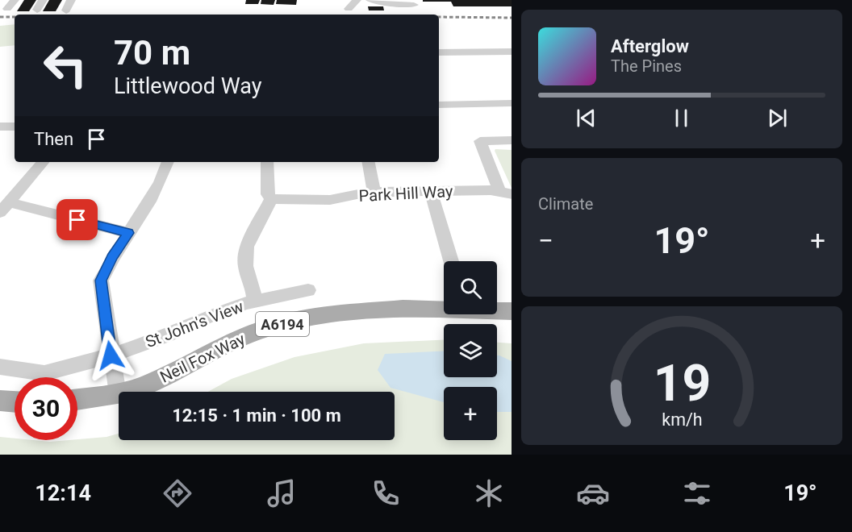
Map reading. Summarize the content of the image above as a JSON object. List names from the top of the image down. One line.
{"streets":{"main road":["A6194","Neil Fox Way"],"street":["Park Hill Way","St John's View"]},"page":{"turn":["70 m","Littlewood Way"],"song":["Afterglow","The Pines"],"then":"Then","tile":"Climate","heat":["−","19°","+"],"map_buttons":"+","limit":"30","trip":"12:15 · 1 min · 100 m","tabs":["12:14","19°"],"gauge":["19","km/h"]}}
